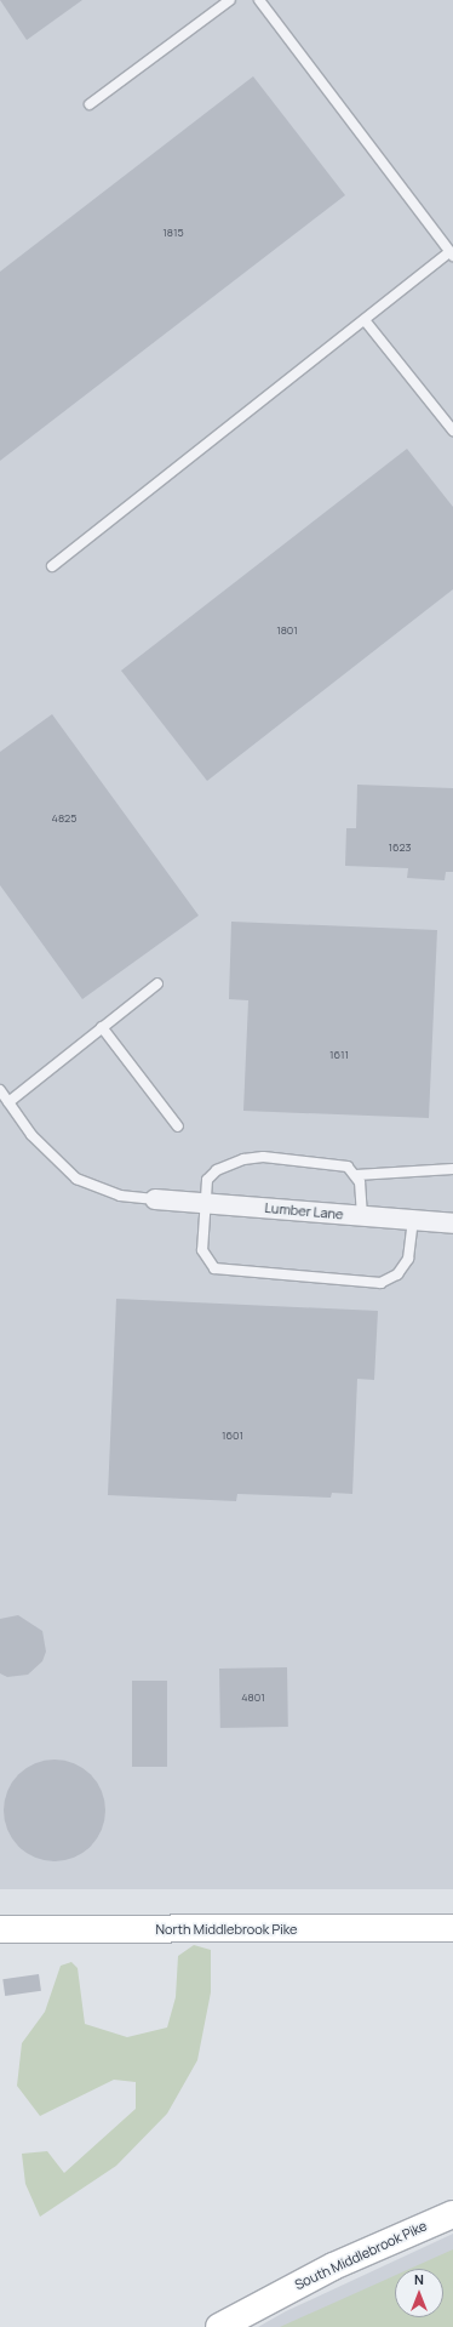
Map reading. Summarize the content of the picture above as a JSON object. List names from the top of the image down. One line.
{"streets":{"main road":["North Middlebrook Pike","South Middlebrook Pike"],"street":["Lumber Lane"]},"house_numbers":["1815","1801","4825","1623","1611","1601","4801"],"north":"top"}
